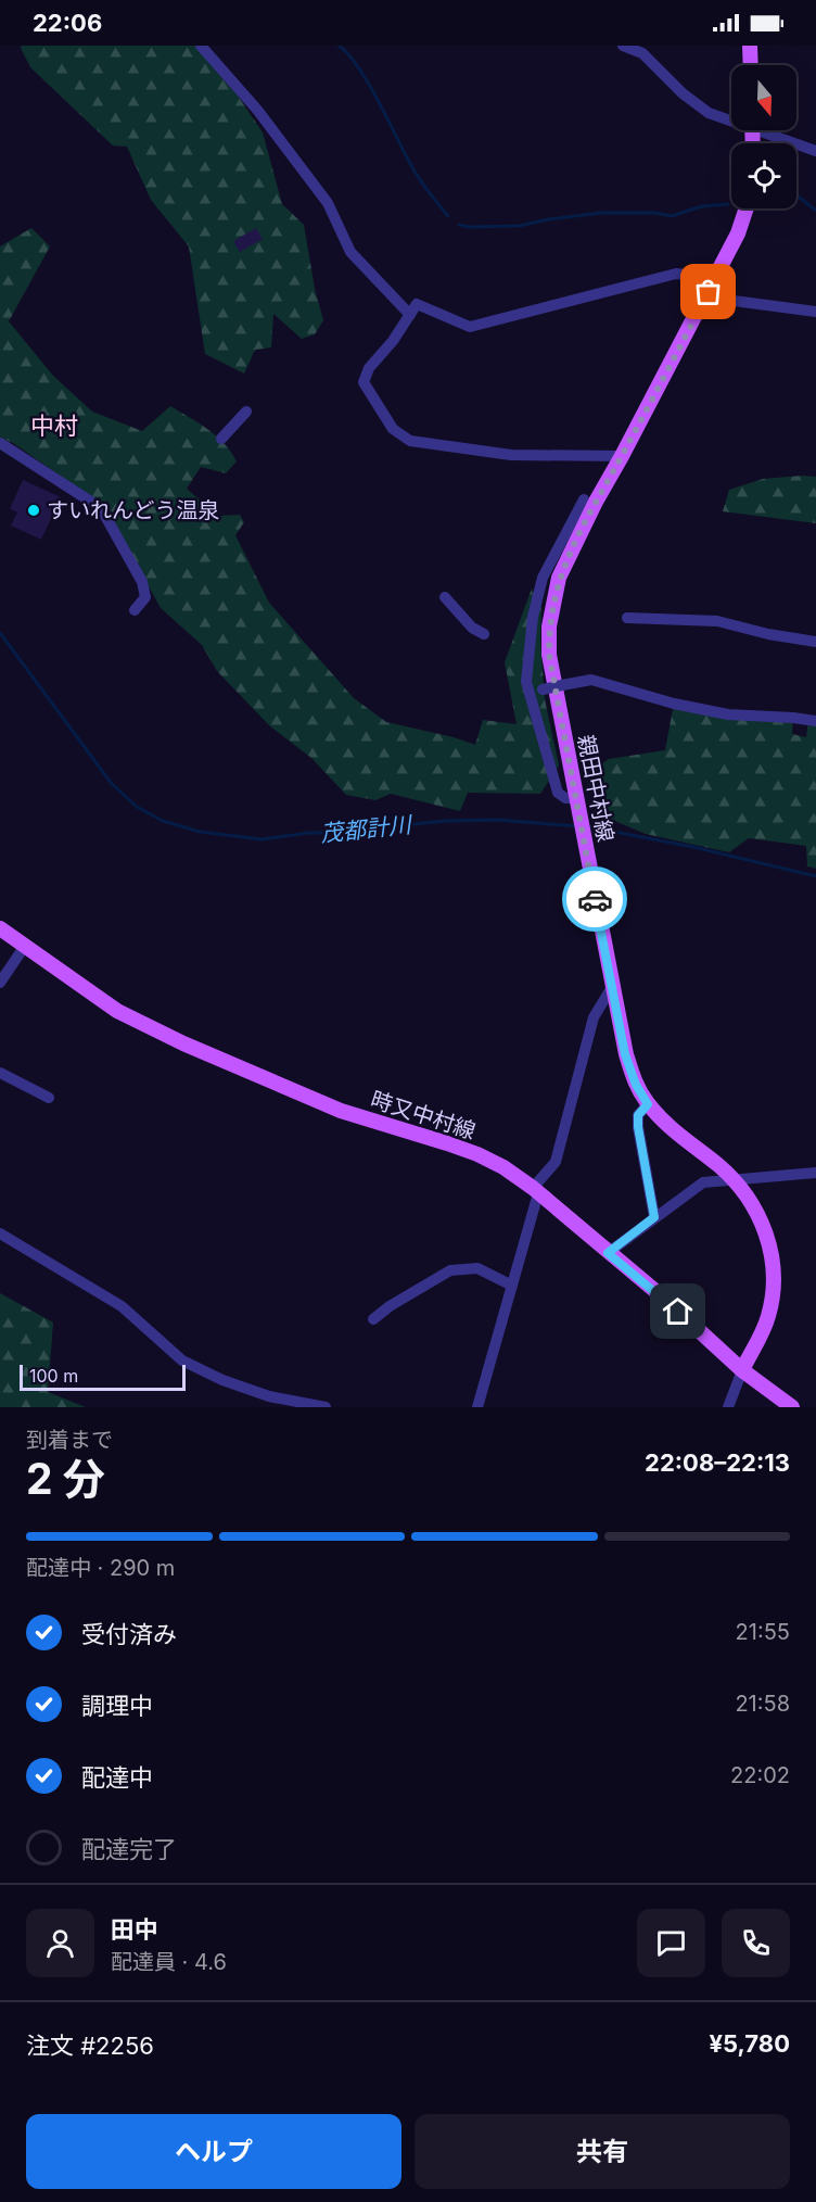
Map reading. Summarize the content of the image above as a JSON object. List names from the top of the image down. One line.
{"streets":{"main road":["親田中村線","時又中村線"]},"crossings":[["親田中村線","時又中村線"]],"districts":["中村"],"water":["茂都計川"],"places":["すいれんどう温泉"],"scale_bar":"100 m","north":"bottom","page":{"status":"22:06","scale":"100 m","heading":["2 分","到着まで","22:08–22:13"],"panel":["田中","配達員 · 4.6","注文 #2256","¥5,780"],"bar":"配達中 · 290 m","list":[["受付済み","21:55"],["調理中","21:58"],["配達中","22:02"],"配達完了"],"buttons":["ヘルプ","共有"]}}
